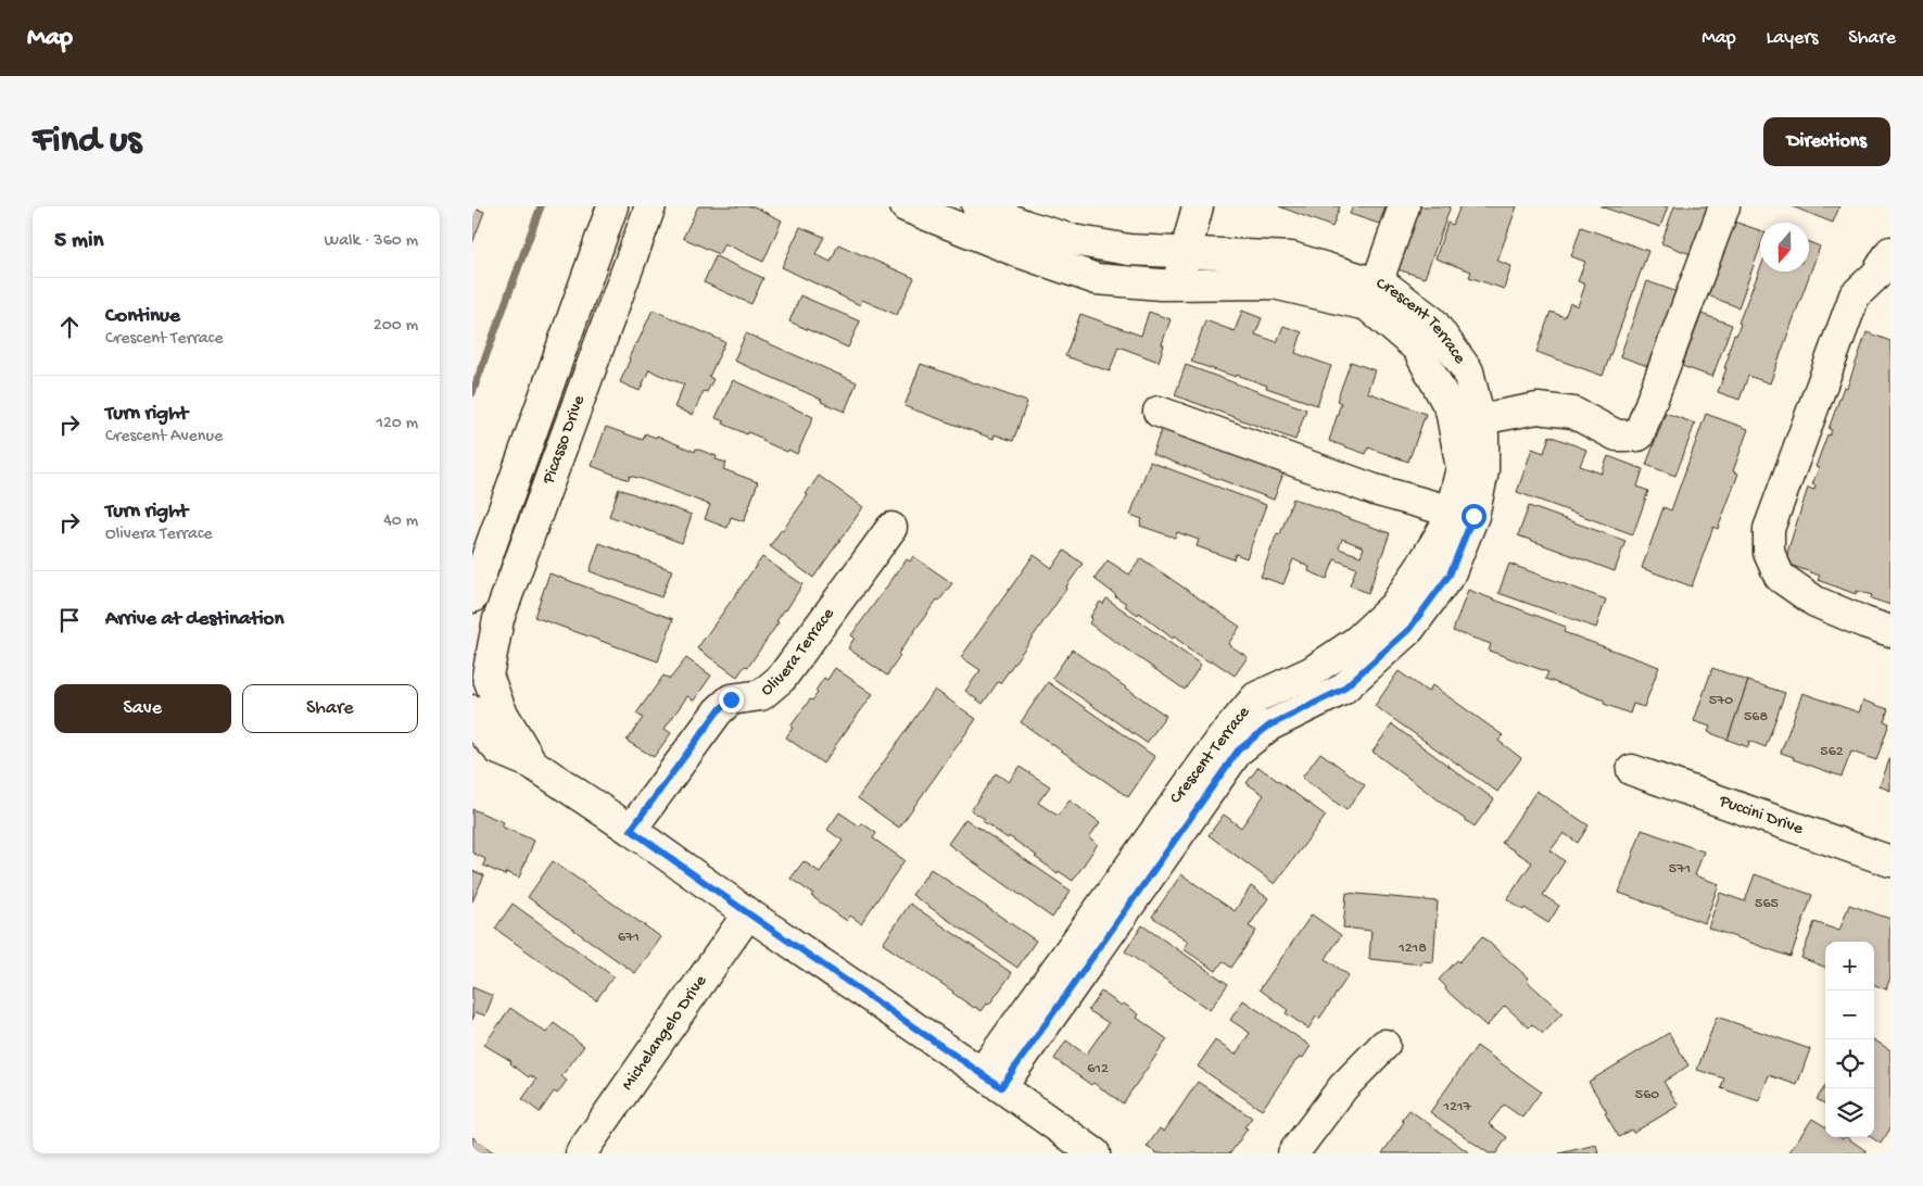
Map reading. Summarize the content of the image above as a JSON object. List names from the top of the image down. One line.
{"streets":{"street":["Crescent Terrace","Picasso Drive","Olivera Terrace","Puccini Drive","Michelangelo Drive"]},"house_numbers":["570","568","562","571","565","671","1218","612","560","1217"],"north":"bottom","page":{"header":"Map","nav":["Map","Layers","Share"],"buttons":["Directions",["Save","Share"]],"title":"Find us","heading":["5 min","Walk · 360 m"],"list":[["Continue","Crescent Terrace","200 m"],["Turn right","Crescent Avenue","120 m"],["Turn right","Olivera Terrace","40 m"],"Arrive at destination"],"map_buttons":["+","−"]}}
